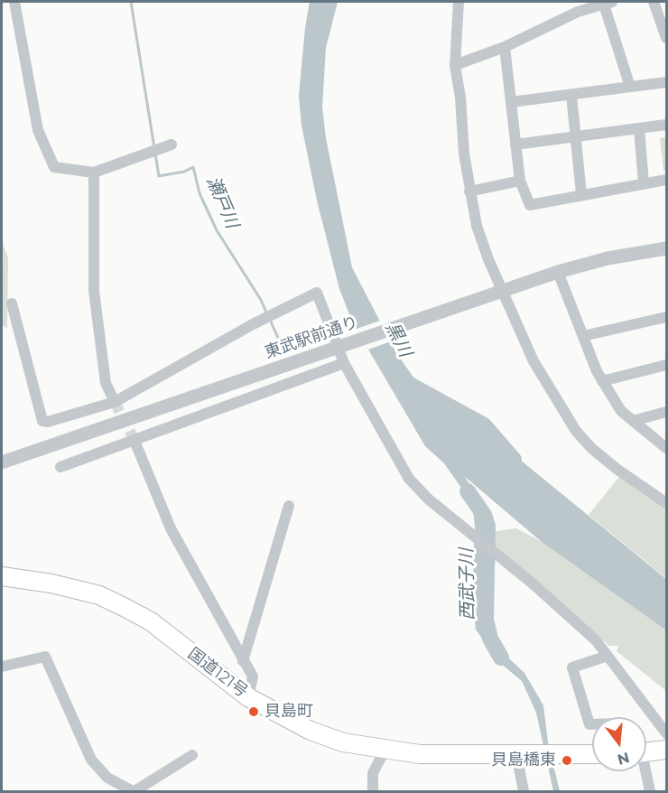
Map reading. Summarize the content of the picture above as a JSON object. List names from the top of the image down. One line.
{"streets":{"highway":["国道121号"],"street":["東武駅前通り"]},"water":["瀬戸川","黒川","西武子川"],"places":["貝島町","貝島橋東"],"north":"bottom"}
